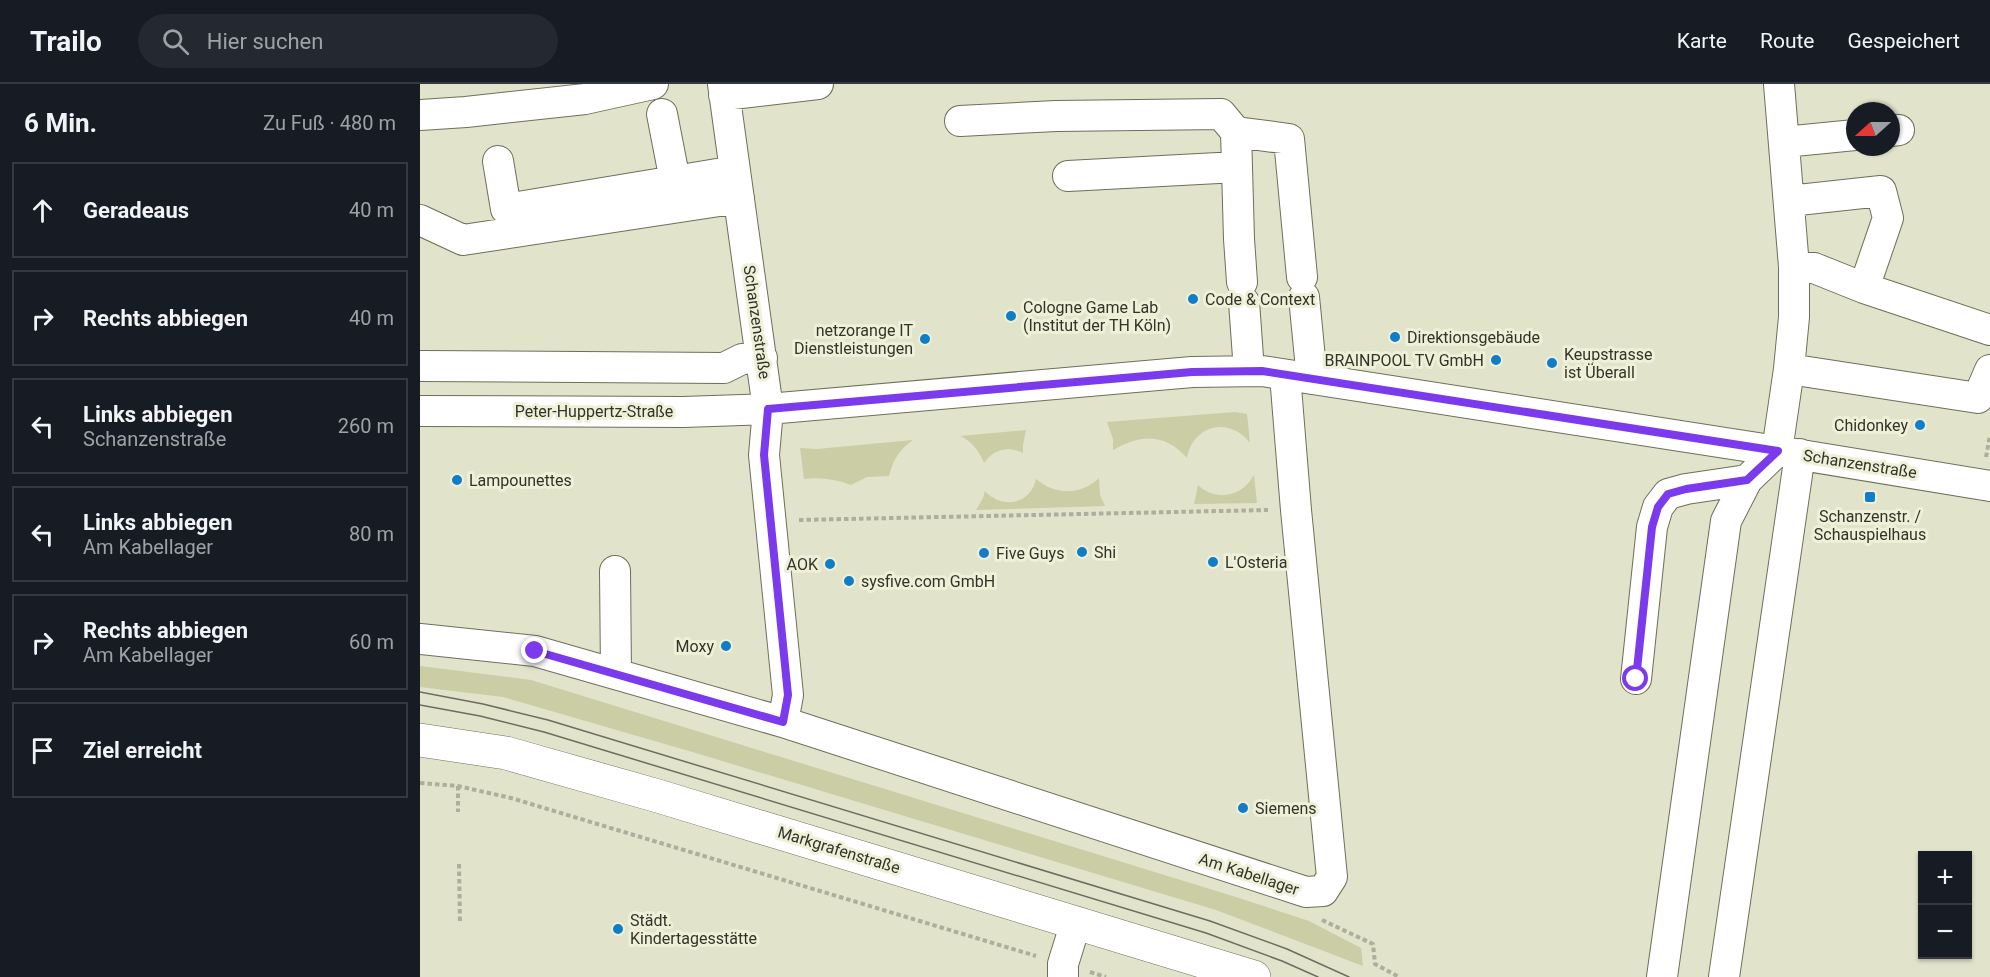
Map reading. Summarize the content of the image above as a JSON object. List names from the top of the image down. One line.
{"streets":{"main road":["Markgrafenstraße"],"street":["Schanzenstraße","Peter-Huppertz-Straße","Am Kabellager"]},"crossings":[["Schanzenstraße","Peter-Huppertz-Straße"],["Schanzenstraße","Am Kabellager"]],"places":{"other":["Code & Context","Cologne Game Lab (Institut der TH Köln)","Direktionsgebäude","netzorange IT Dienstleistungen","BRAINPOOL TV GmbH","Keupstrasse ist Überall","Chidonkey","Lampounettes","Shi","Five Guys","L'Osteria","AOK","sysfive.com GmbH","Moxy","Siemens","Städt. Kindertagesstätte"],"transit":["Schanzenstr. / Schauspielhaus"]},"north":"left","page":{"header":"Trailo","search":"Hier suchen","nav":["Karte","Route","Gespeichert"],"heading":["6 Min.","Zu Fuß · 480 m"],"list":[["Geradeaus","40 m"],["Rechts abbiegen","40 m"],["Links abbiegen","Schanzenstraße","260 m"],["Links abbiegen","Am Kabellager","80 m"],["Rechts abbiegen","Am Kabellager","60 m"],"Ziel erreicht"],"map_buttons":["+","−"]}}
